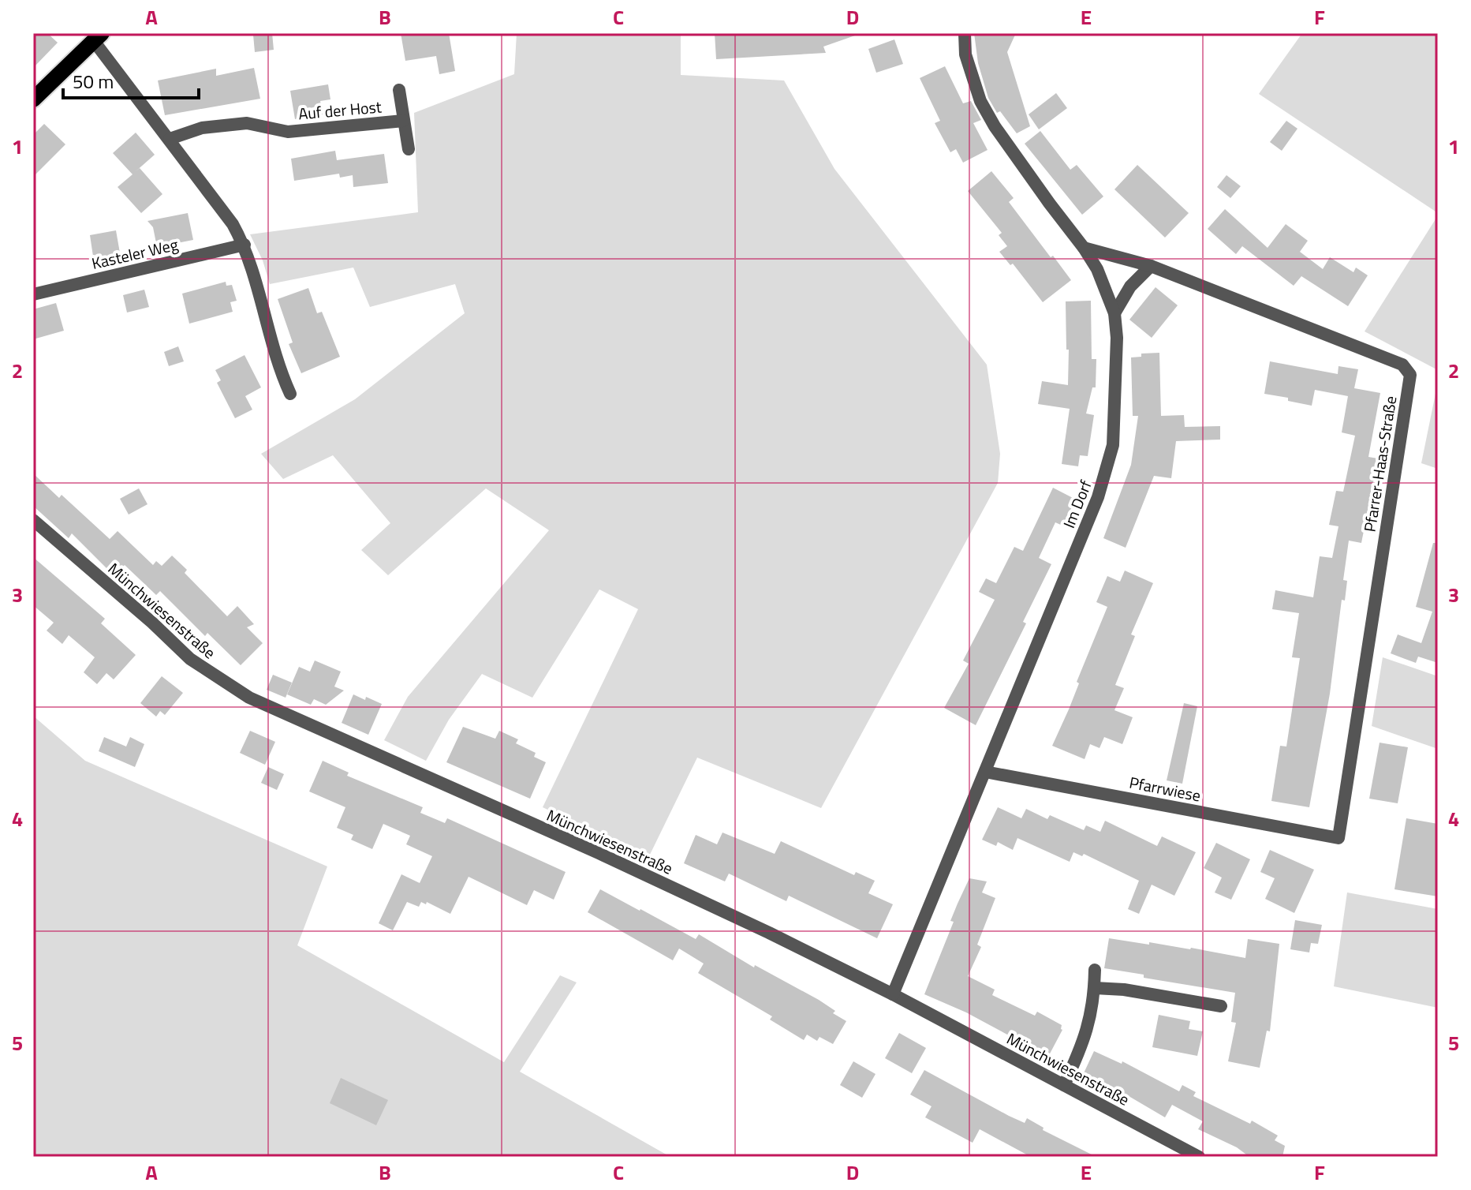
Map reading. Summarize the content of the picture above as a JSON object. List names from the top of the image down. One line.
{"streets":{"street":["Auf der Host","Kasteler Weg","Pfarrer-Haas-Straße","Im Dorf","Münchwiesenstraße","Pfarrwiese"]},"crossings":[["Pfarrer-Haas-Straße","Im Dorf"],["Pfarrer-Haas-Straße","Pfarrwiese"],["Im Dorf","Münchwiesenstraße"],["Im Dorf","Pfarrwiese"]],"scale_bar":"50 m","grid":{"columns":["A","B","C","D","E","F"],"rows":["1","2","3","4","5"]}}
